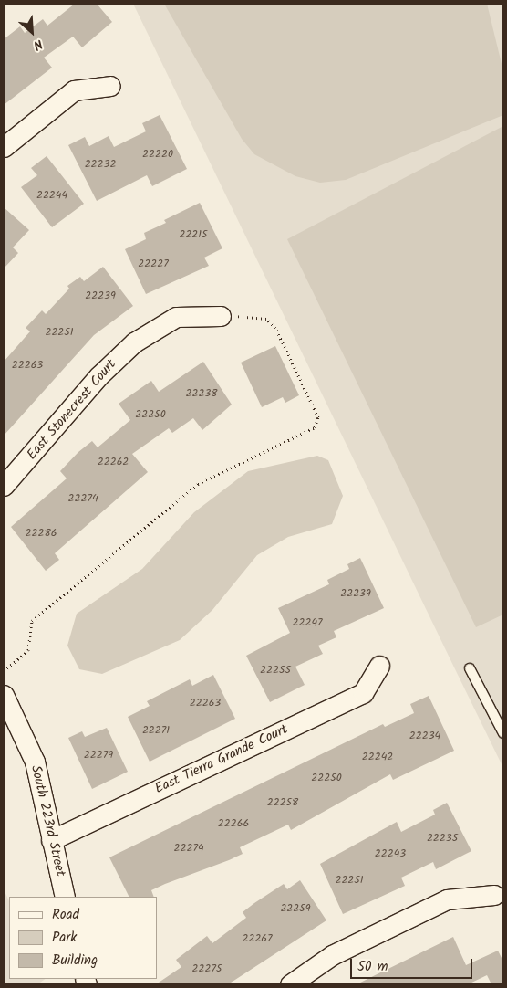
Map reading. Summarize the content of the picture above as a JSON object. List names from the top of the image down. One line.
{"streets":{"street":["East Stonecrest Court","East Tierra Grande Court","South 223rd Street"]},"crossings":[["East Tierra Grande Court","South 223rd Street"]],"house_numbers":["22220","22232","22244","22215","22227","22239","22251","22263","22238","22250","22262","22274","22286","22239","22247","22255","22263","22271","22234","22279","22242","22250","22258","22266","22235","22274","22243","22251","22259","22267","22275"],"legend":["Road","Park","Building"],"scale_bar":"50 m","north":"bottom right"}
